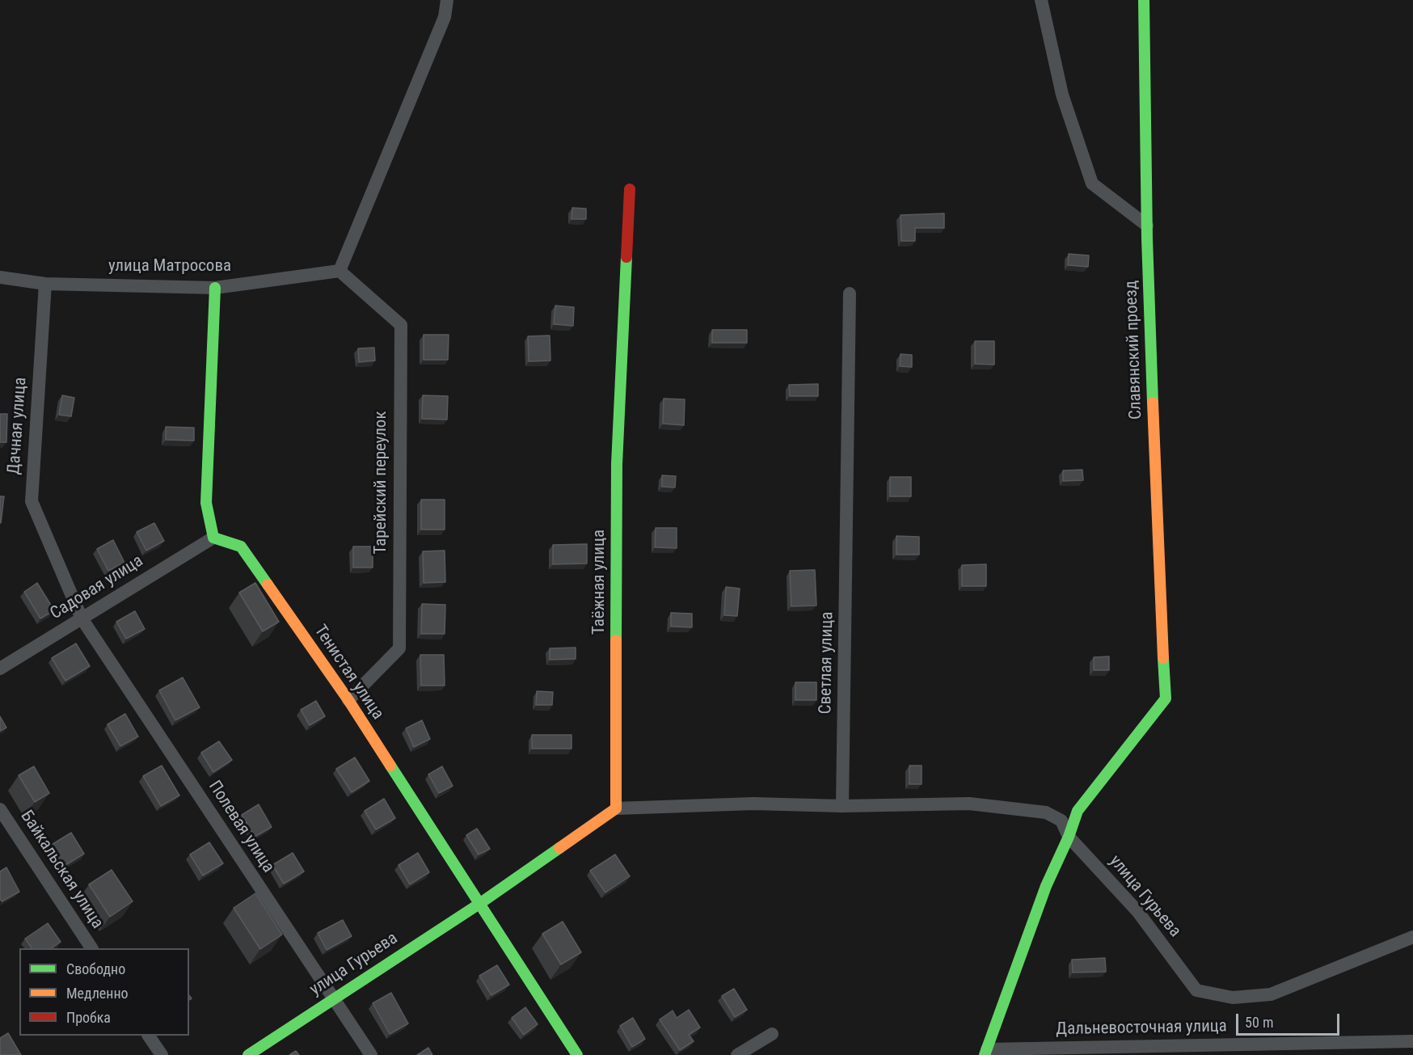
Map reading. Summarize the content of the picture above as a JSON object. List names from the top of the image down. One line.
{"streets":{"street":["улица Матросова","Славянский проезд","Дачная улица","Тарейский переулок","Таёжная улица","Садовая улица","Светлая улица","Тенистая улица","Полевая улица","Байкальская улица","улица Гурьева","Дальневосточная улица"]},"crossings":[["улица Матросова","Дачная улица"],["улица Матросова","Тарейский переулок"],["Славянский проезд","улица Гурьева"],["Дачная улица","Садовая улица"],["Дачная улица","Полевая улица"],["Тарейский переулок","Тенистая улица"],["Садовая улица","Тенистая улица"],["Садовая улица","Полевая улица"],["Светлая улица","улица Гурьева"],["Тенистая улица","улица Гурьева"],["Полевая улица","улица Гурьева"]],"legend":["Свободно","Медленно","Пробка"],"scale_bar":"50 m"}
